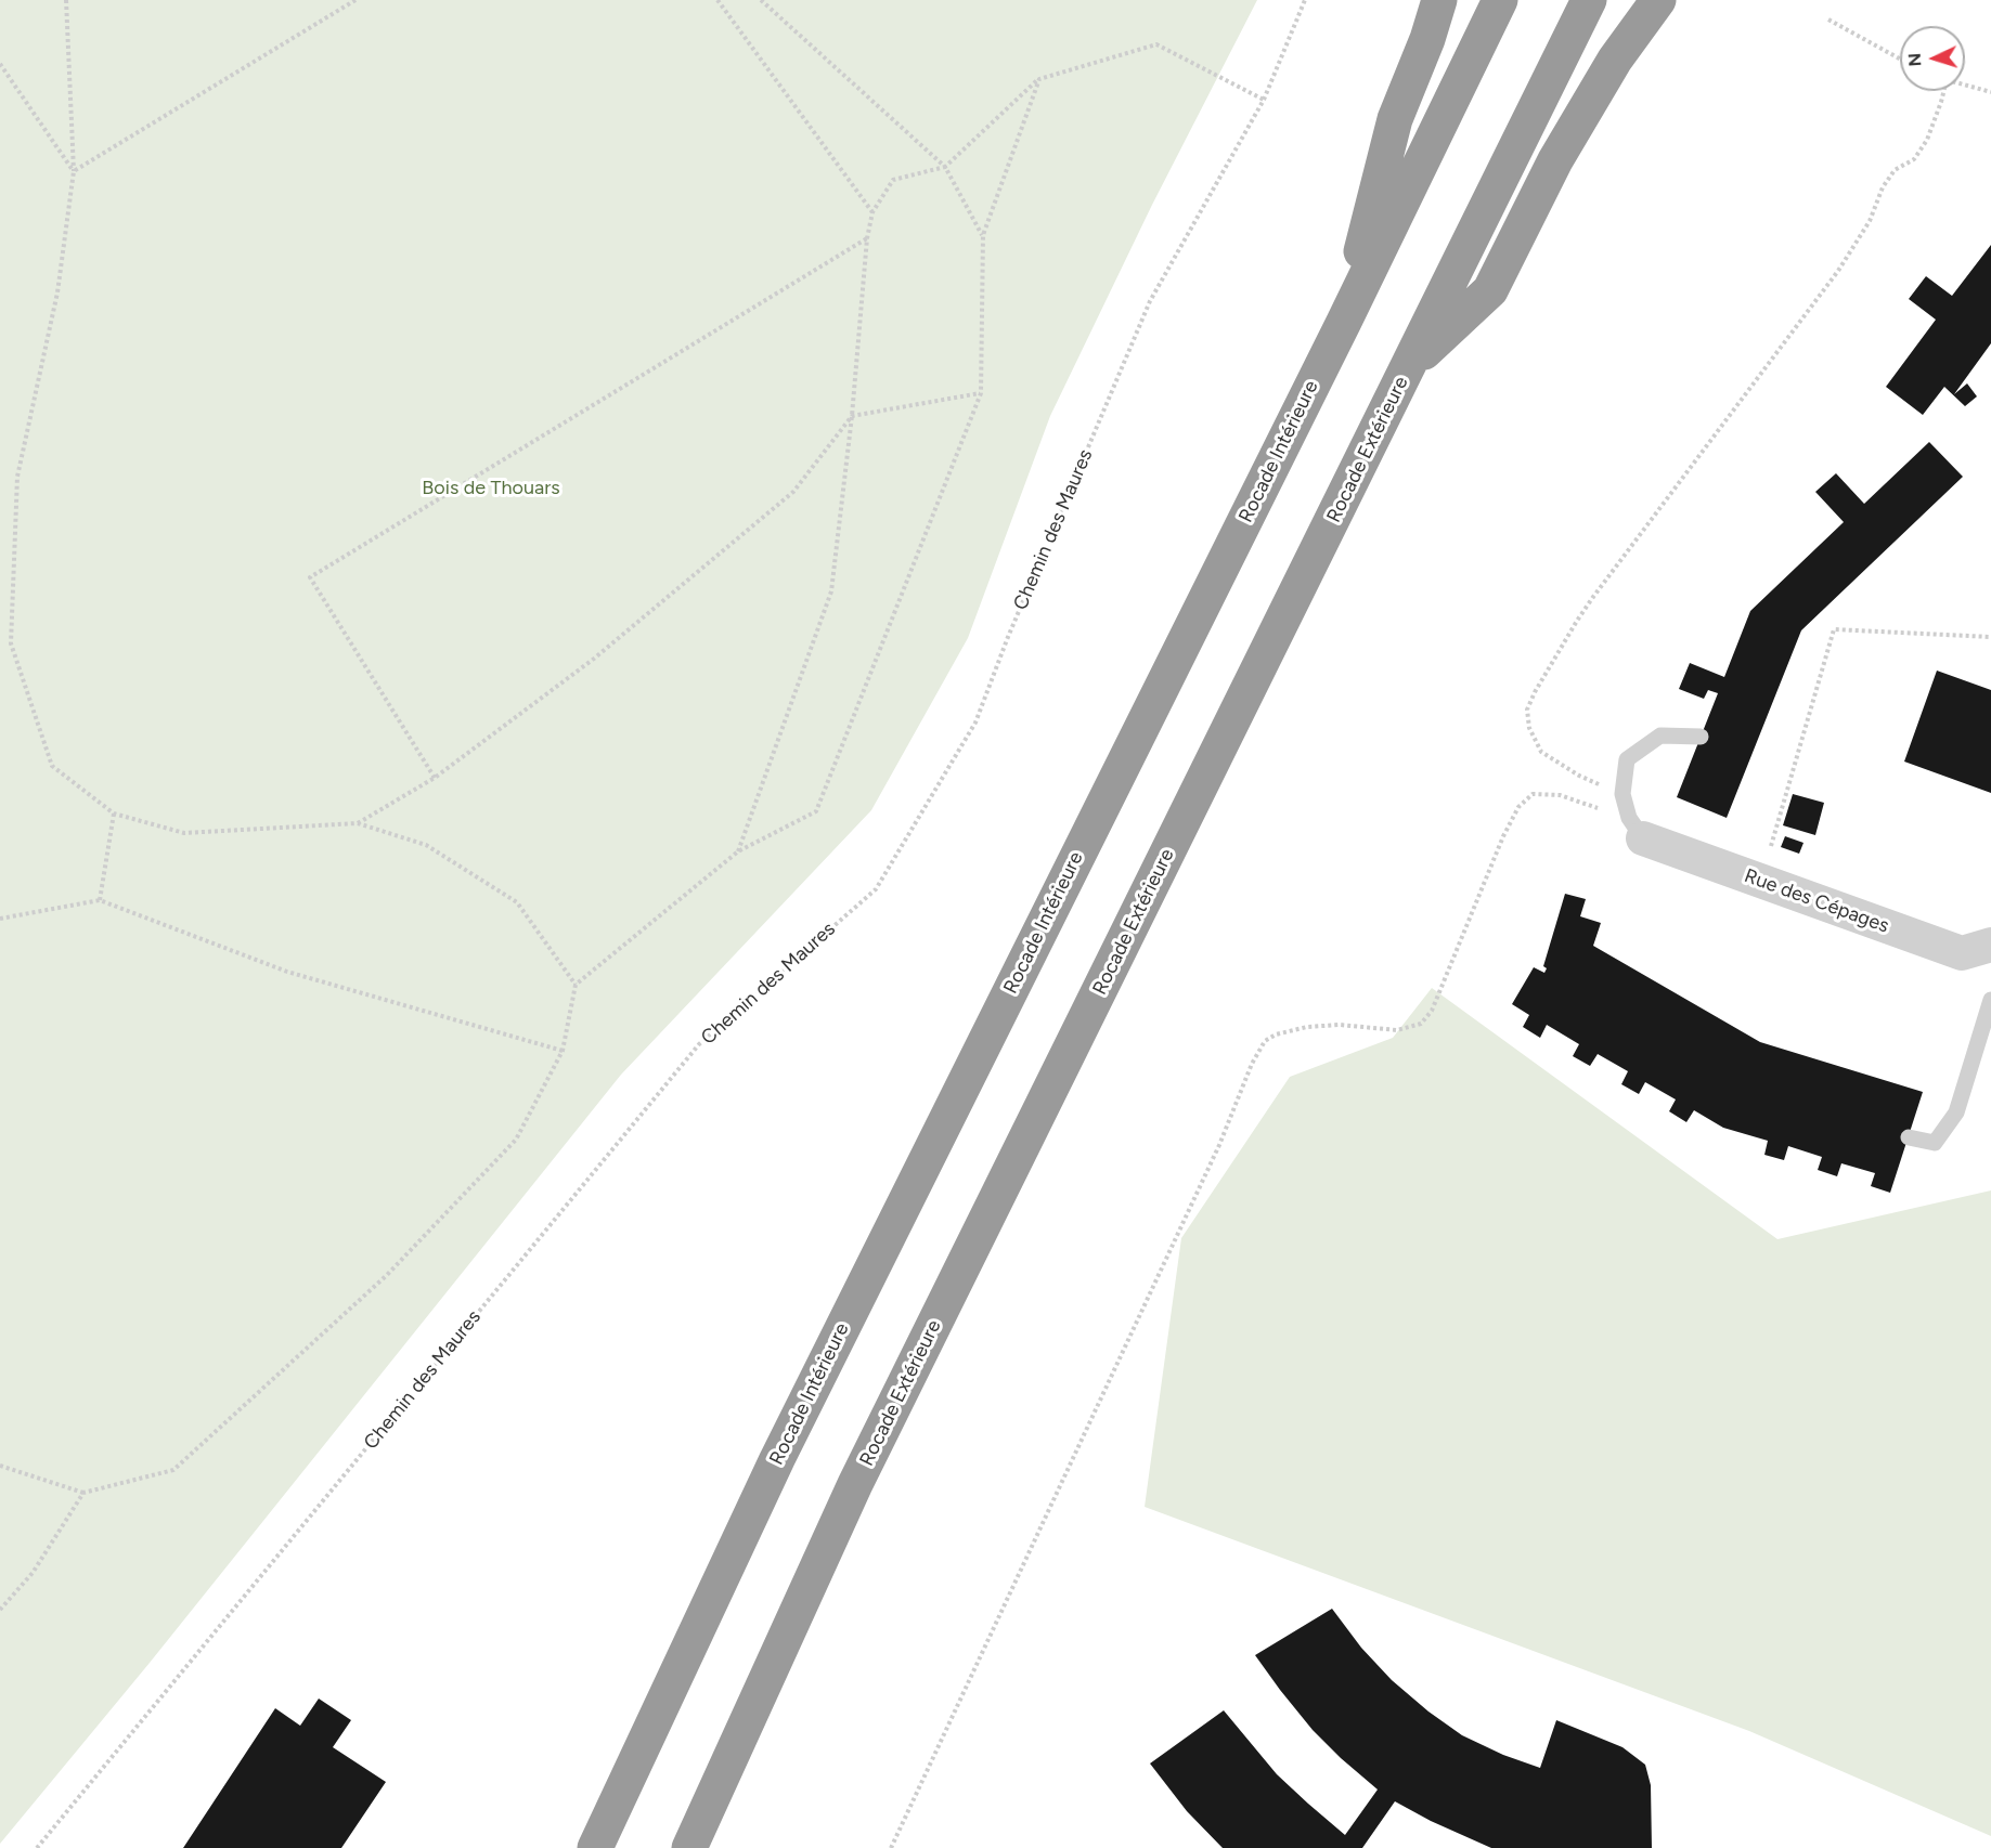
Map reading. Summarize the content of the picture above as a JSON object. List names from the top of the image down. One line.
{"streets":{"highway":["Rocade Extérieure","Rocade Intérieure"],"street":["Rue des Cépages"],"path":["Chemin des Maures"]},"parks":["Bois de Thouars"],"north":"left"}
